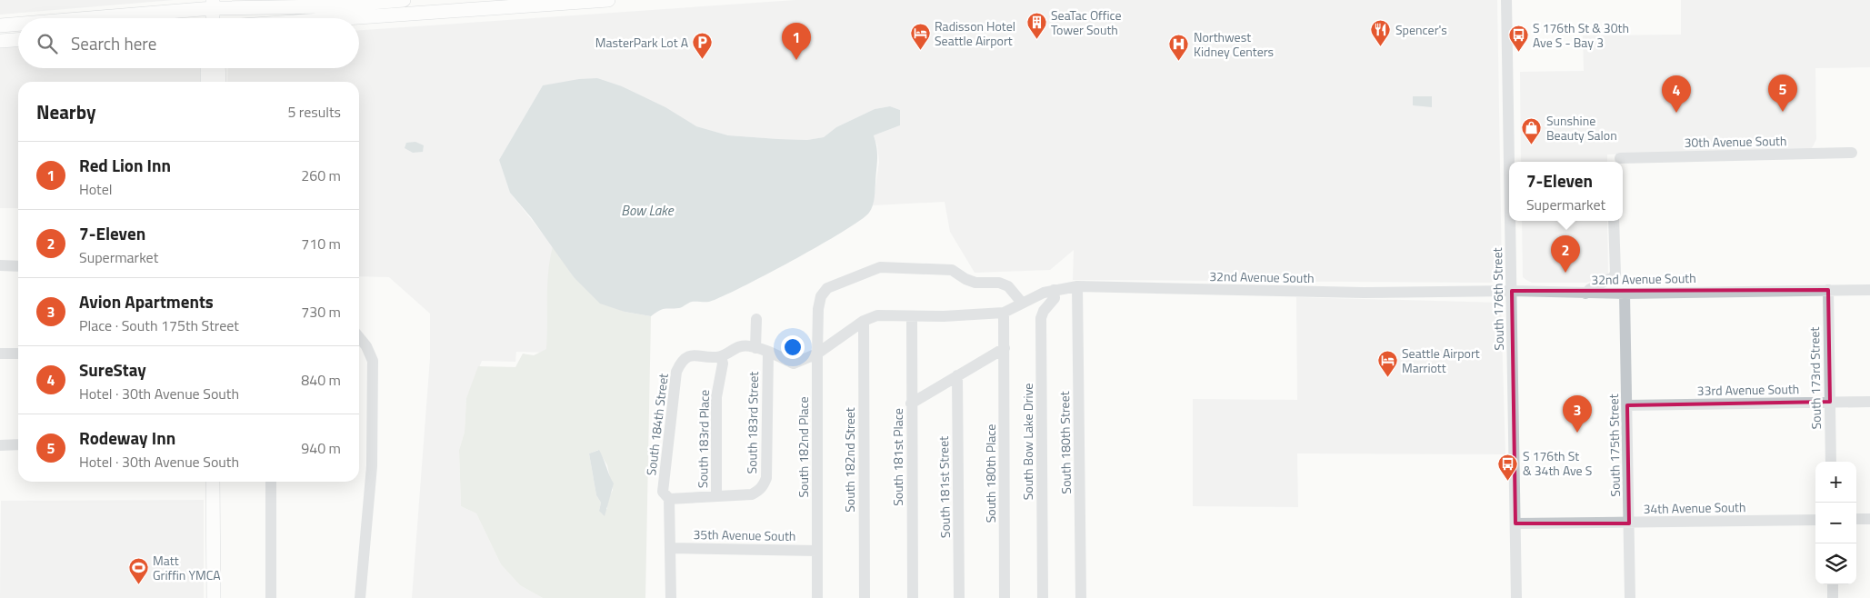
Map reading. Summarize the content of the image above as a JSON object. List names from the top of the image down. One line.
{"streets":{"street":["30th Avenue South","32nd Avenue South","South 176th Street","South 173rd Street","33rd Avenue South","South 183rd Street","South 184th Street","South 183rd Place","South Bow Lake Drive","South 180th Street","South 175th Street","South 182nd Place","South 181st Place","South 182nd Street","South 180th Place","South 181st Street","34th Avenue South","35th Avenue South"]},"crossings":[["32nd Avenue South","South 176th Street"],["32nd Avenue South","South 173rd Street"],["32nd Avenue South","South 183rd Street"],["32nd Avenue South","South 184th Street"],["32nd Avenue South","South 183rd Place"],["32nd Avenue South","South Bow Lake Drive"],["32nd Avenue South","South 180th Street"],["32nd Avenue South","South 175th Street"],["32nd Avenue South","South 182nd Place"],["32nd Avenue South","South 181st Place"],["32nd Avenue South","South 182nd Street"],["32nd Avenue South","South 180th Place"],["South 176th Street","34th Avenue South"],["South 173rd Street","33rd Avenue South"],["33rd Avenue South","South 175th Street"],["South 183rd Street","South 183rd Place"],["South 184th Street","35th Avenue South"],["South 175th Street","34th Avenue South"],["South 182nd Place","35th Avenue South"]],"water":["Bow Lake"],"places":{"building":["SeaTac Office Tower South"],"restaurant":["Spencer's"],"hotel":["Radisson Hotel Seattle Airport","Seattle Airport Marriott"],"bus stop":["S 176th St & 30th Ave S - Bay 3","S 176th St & 34th Ave S"],"parking":["MasterPark Lot A"],"hospital":["Northwest Kidney Centers"],"shop":["Sunshine Beauty Salon"],"sports":["Matt Griffin YMCA"]},"page":{"search":"Search here","pins":["1","5","4","2","3"],"heading":["Nearby","5 results"],"list":[{"mark":"1","name":"Red Lion Inn","note":"Hotel","value":"260 m"},{"mark":"2","name":"7-Eleven","note":"Supermarket","value":"710 m"},{"mark":"3","name":"Avion Apartments","note":"Place · South 175th Street","value":"730 m"},{"mark":"4","name":"SureStay","note":"Hotel · 30th Avenue South","value":"840 m"},{"mark":"5","name":"Rodeway Inn","note":"Hotel · 30th Avenue South","value":"940 m"}],"popup":["7-Eleven","Supermarket"],"map_buttons":["+","−"]}}
